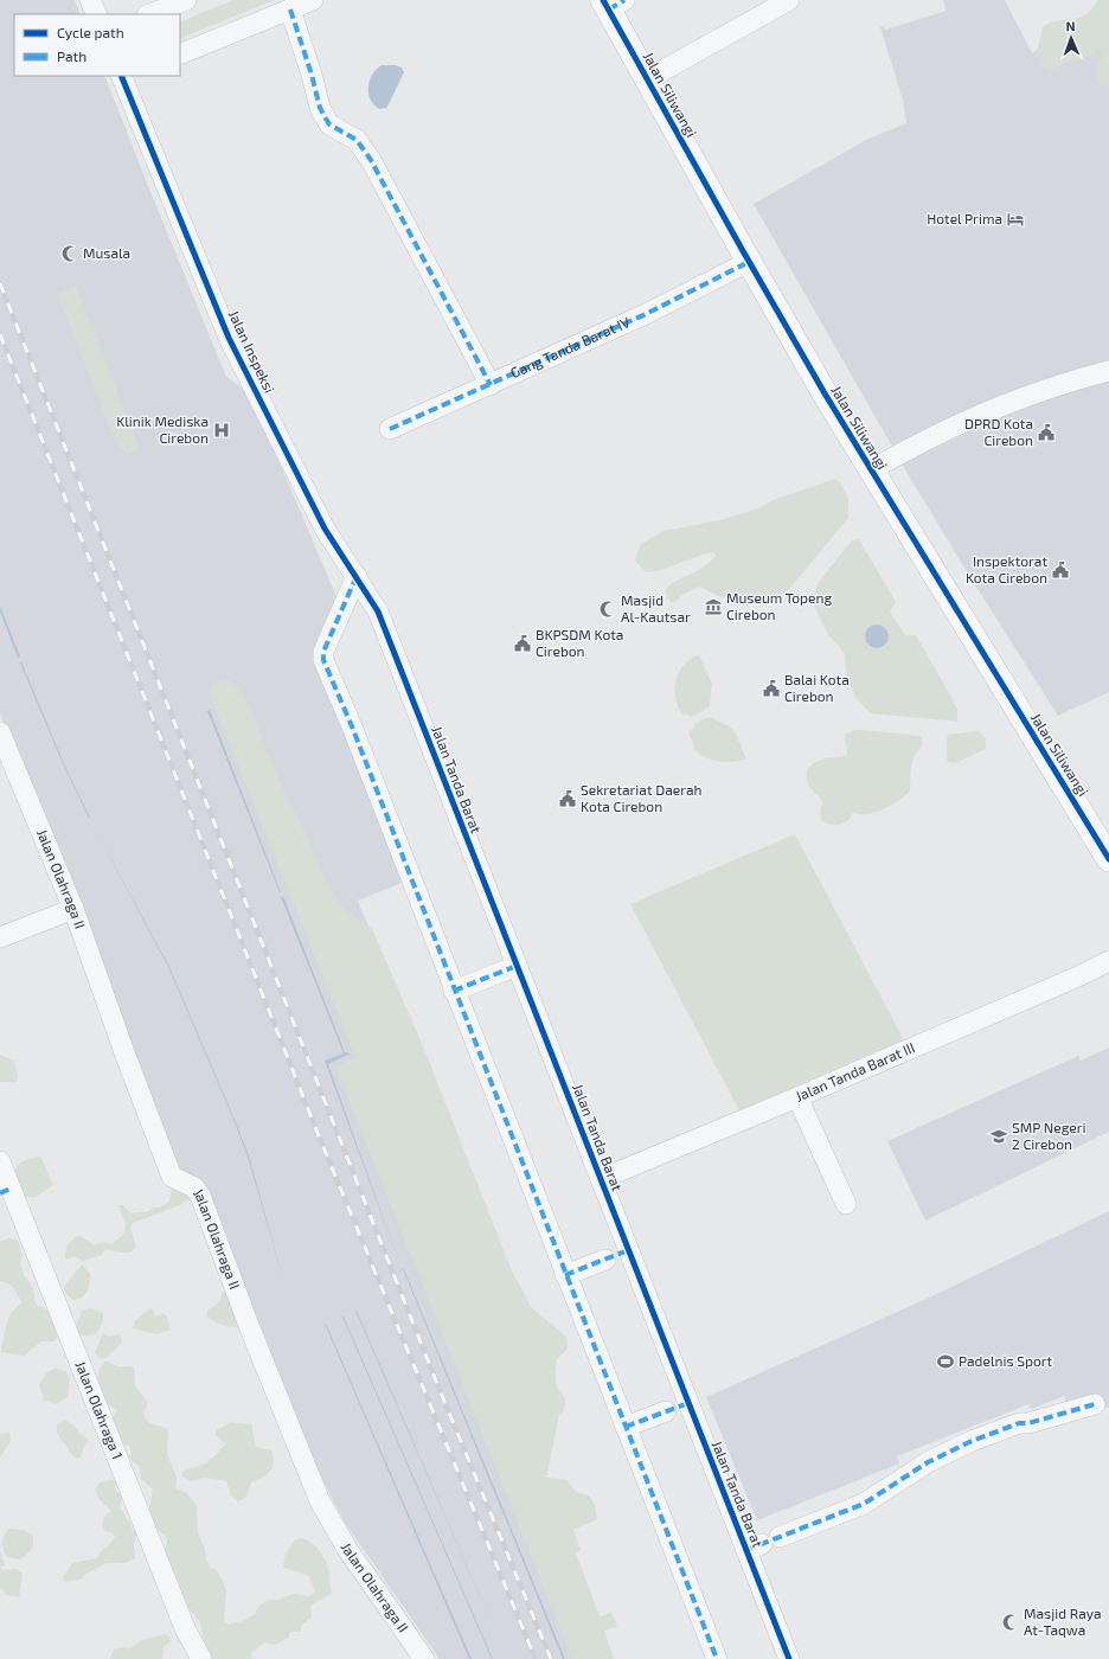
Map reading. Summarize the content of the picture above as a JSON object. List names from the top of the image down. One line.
{"streets":{"main road":["Jalan Siliwangi"],"street":["Gang Tanda Barat IV","Jalan Inspeksi","Jalan Tanda Barat","Jalan Olahraga II","Jalan Tanda Barat III","Jalan Olahraga 1"]},"crossings":[["Jalan Siliwangi","Gang Tanda Barat IV"],["Jalan Inspeksi","Jalan Tanda Barat"],["Jalan Tanda Barat","Jalan Tanda Barat III"]],"places":{"hotel":["Hotel Prima"],"mosque":["Musala","Masjid Al-Kautsar","Masjid Raya At-Taqwa"],"hospital":["Klinik Mediska Cirebon"],"public building":["DPRD Kota Cirebon","Inspektorat Kota Cirebon","BKPSDM Kota Cirebon","Balai Kota Cirebon","Sekretariat Daerah Kota Cirebon"],"museum":["Museum Topeng Cirebon"],"school or university":["SMP Negeri 2 Cirebon"],"sports":["Padelnis Sport"]},"legend":["Cycle path","Path"],"north":"top"}
